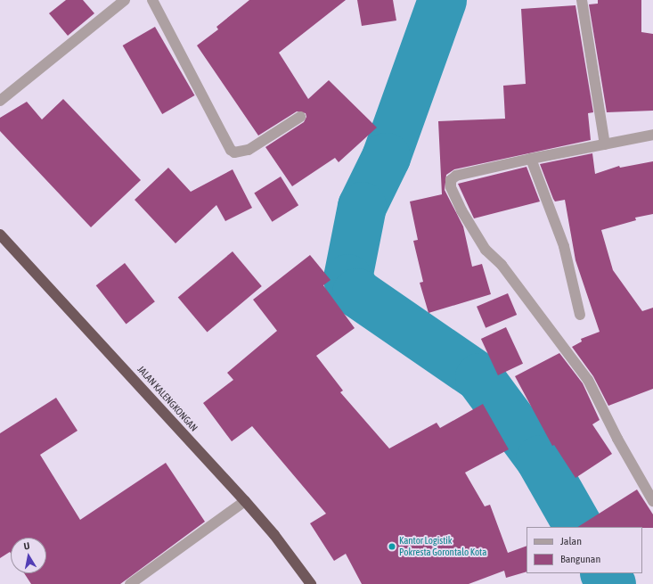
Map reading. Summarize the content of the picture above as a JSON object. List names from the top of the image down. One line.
{"streets":{"highway":["JALAN KALENGKONGAN"]},"places":["Kantor Logistik Pokresta Gorontalo Kota"],"legend":["Jalan","Bangunan"],"north":"top"}
